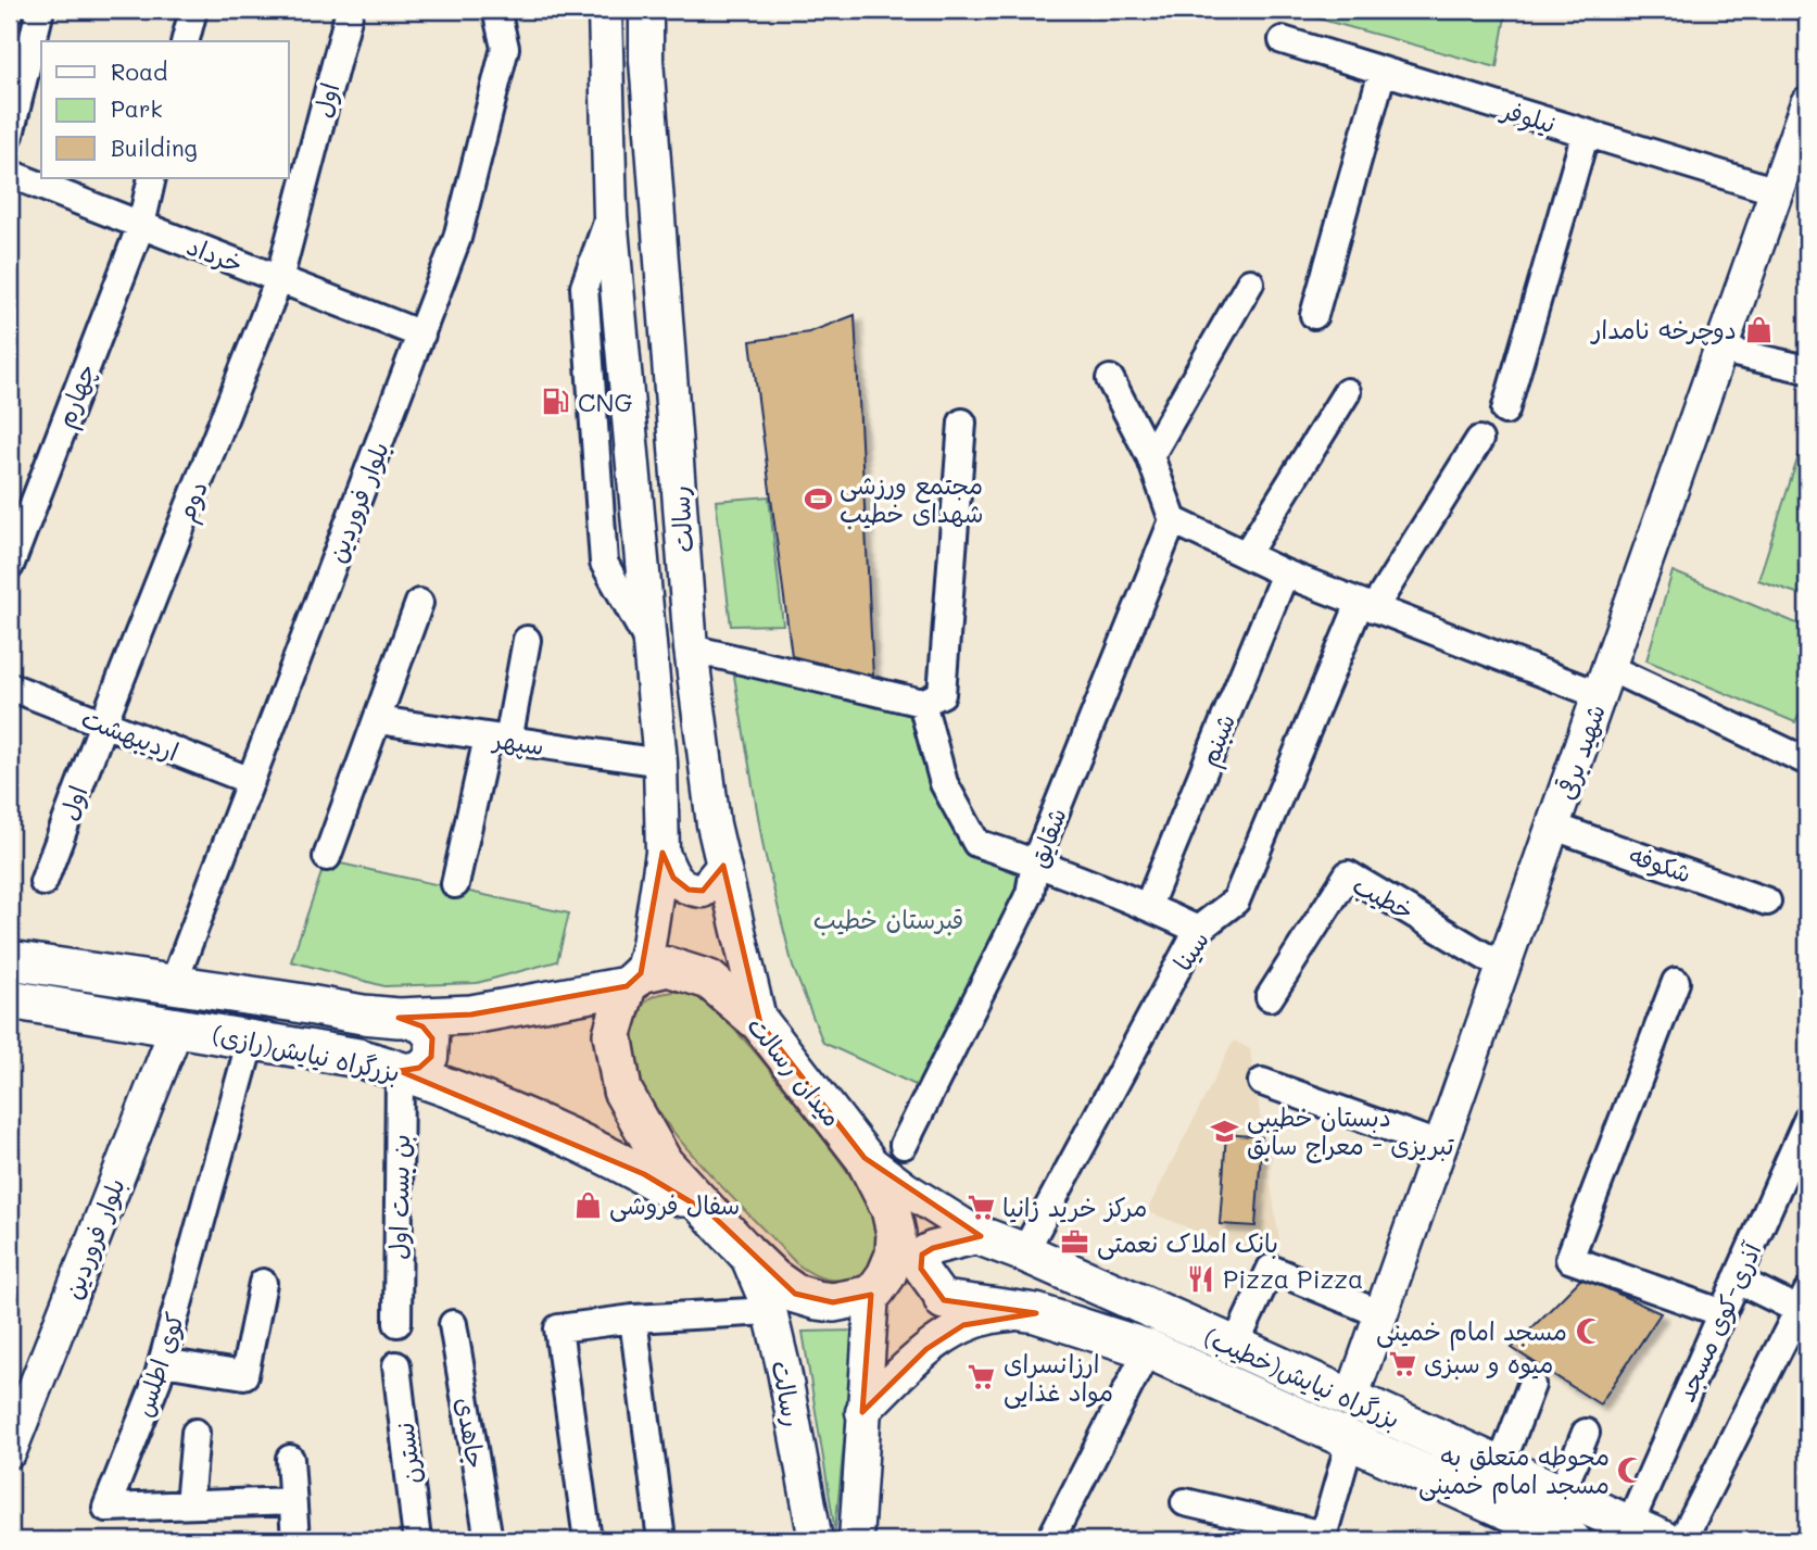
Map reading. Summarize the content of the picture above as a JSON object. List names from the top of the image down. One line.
{"streets":{"highway":["بزرگراه نیایش(رازی)","میدان رسالت","بزرگراه نیایش(خطیب)"],"main road":["بلوار فروردین","رسالت","شهید برقی"],"street":["اول","نیلوفر","خرداد","چهارم","دوم","اردیبهشت","شبنم","سپهر","شقایق","شکوفه","خطیب","سینا","بن بست اول","آذری-کوی مسجد","کوی اطلس","جاهدی","نسترن"]},"crossings":[["اول","خرداد"],["اول","دوم"],["اول","اردیبهشت"],["نیلوفر","شهید برقی"],["خرداد","چهارم"],["خرداد","دوم"],["خرداد","بلوار فروردین"],["دوم","اردیبهشت"],["بلوار فروردین","اردیبهشت"],["بلوار فروردین","بزرگراه نیایش(رازی)"],["رسالت","سپهر"],["رسالت","بزرگراه نیایش(رازی)"],["رسالت","میدان رسالت"],["شهید برقی","شکوفه"],["شهید برقی","خطیب"],["شهید برقی","بزرگراه نیایش(خطیب)"],["سینا","بزرگراه نیایش(خطیب)"],["بزرگراه نیایش(رازی)","میدان رسالت"],["بزرگراه نیایش(رازی)","بن بست اول"],["بزرگراه نیایش(رازی)","کوی اطلس"],["آذری-کوی مسجد","بزرگراه نیایش(خطیب)"]],"parks":["قبرستان خطیب"],"places":{"shop":["دوچرخه نامدار","سفال فروشی"],"fuel station":["CNG"],"sports":["مجتمع ورزشی شهدای خطیب"],"school or university":["دبستان خطیبی تبریزی - معراج سابق"],"supermarket":["مرکز خرید زانیا","میوه و سبزی","ارزانسرای مواد غذایی"],"office":["بانک املاک نعمتی"],"restaurant":["Pizza Pizza"],"mosque":["مسجد امام خمینی","محوطه متعلق به مسجد امام خمینی"]},"legend":["Road","Park","Building"]}
